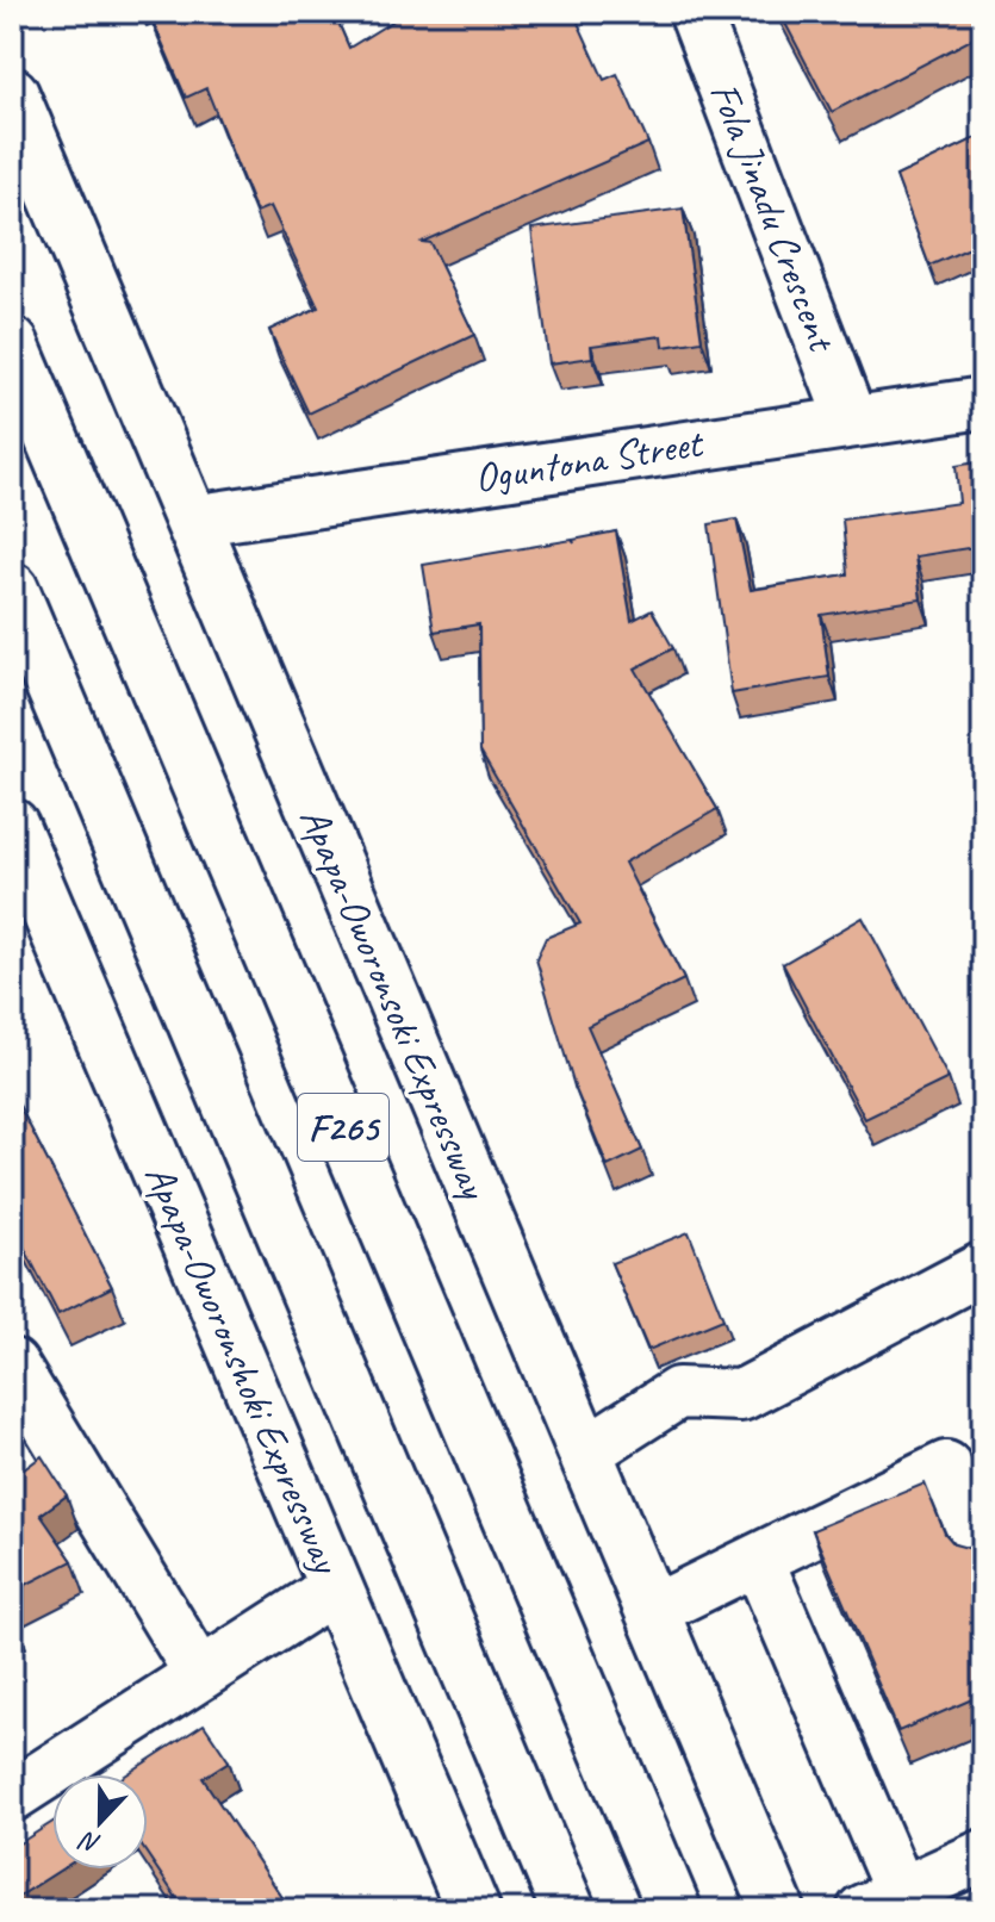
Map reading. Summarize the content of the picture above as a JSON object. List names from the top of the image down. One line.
{"streets":{"main road":["Apapa-Oworonsoki Expressway","F265","Apapa-Oworonshoki Expressway"],"street":["Fola Jinadu Crescent","Oguntona Street"]},"crossings":[["Fola Jinadu Crescent","Oguntona Street"],["Oguntona Street","Apapa-Oworonsoki Expressway"]],"north":"bottom"}
